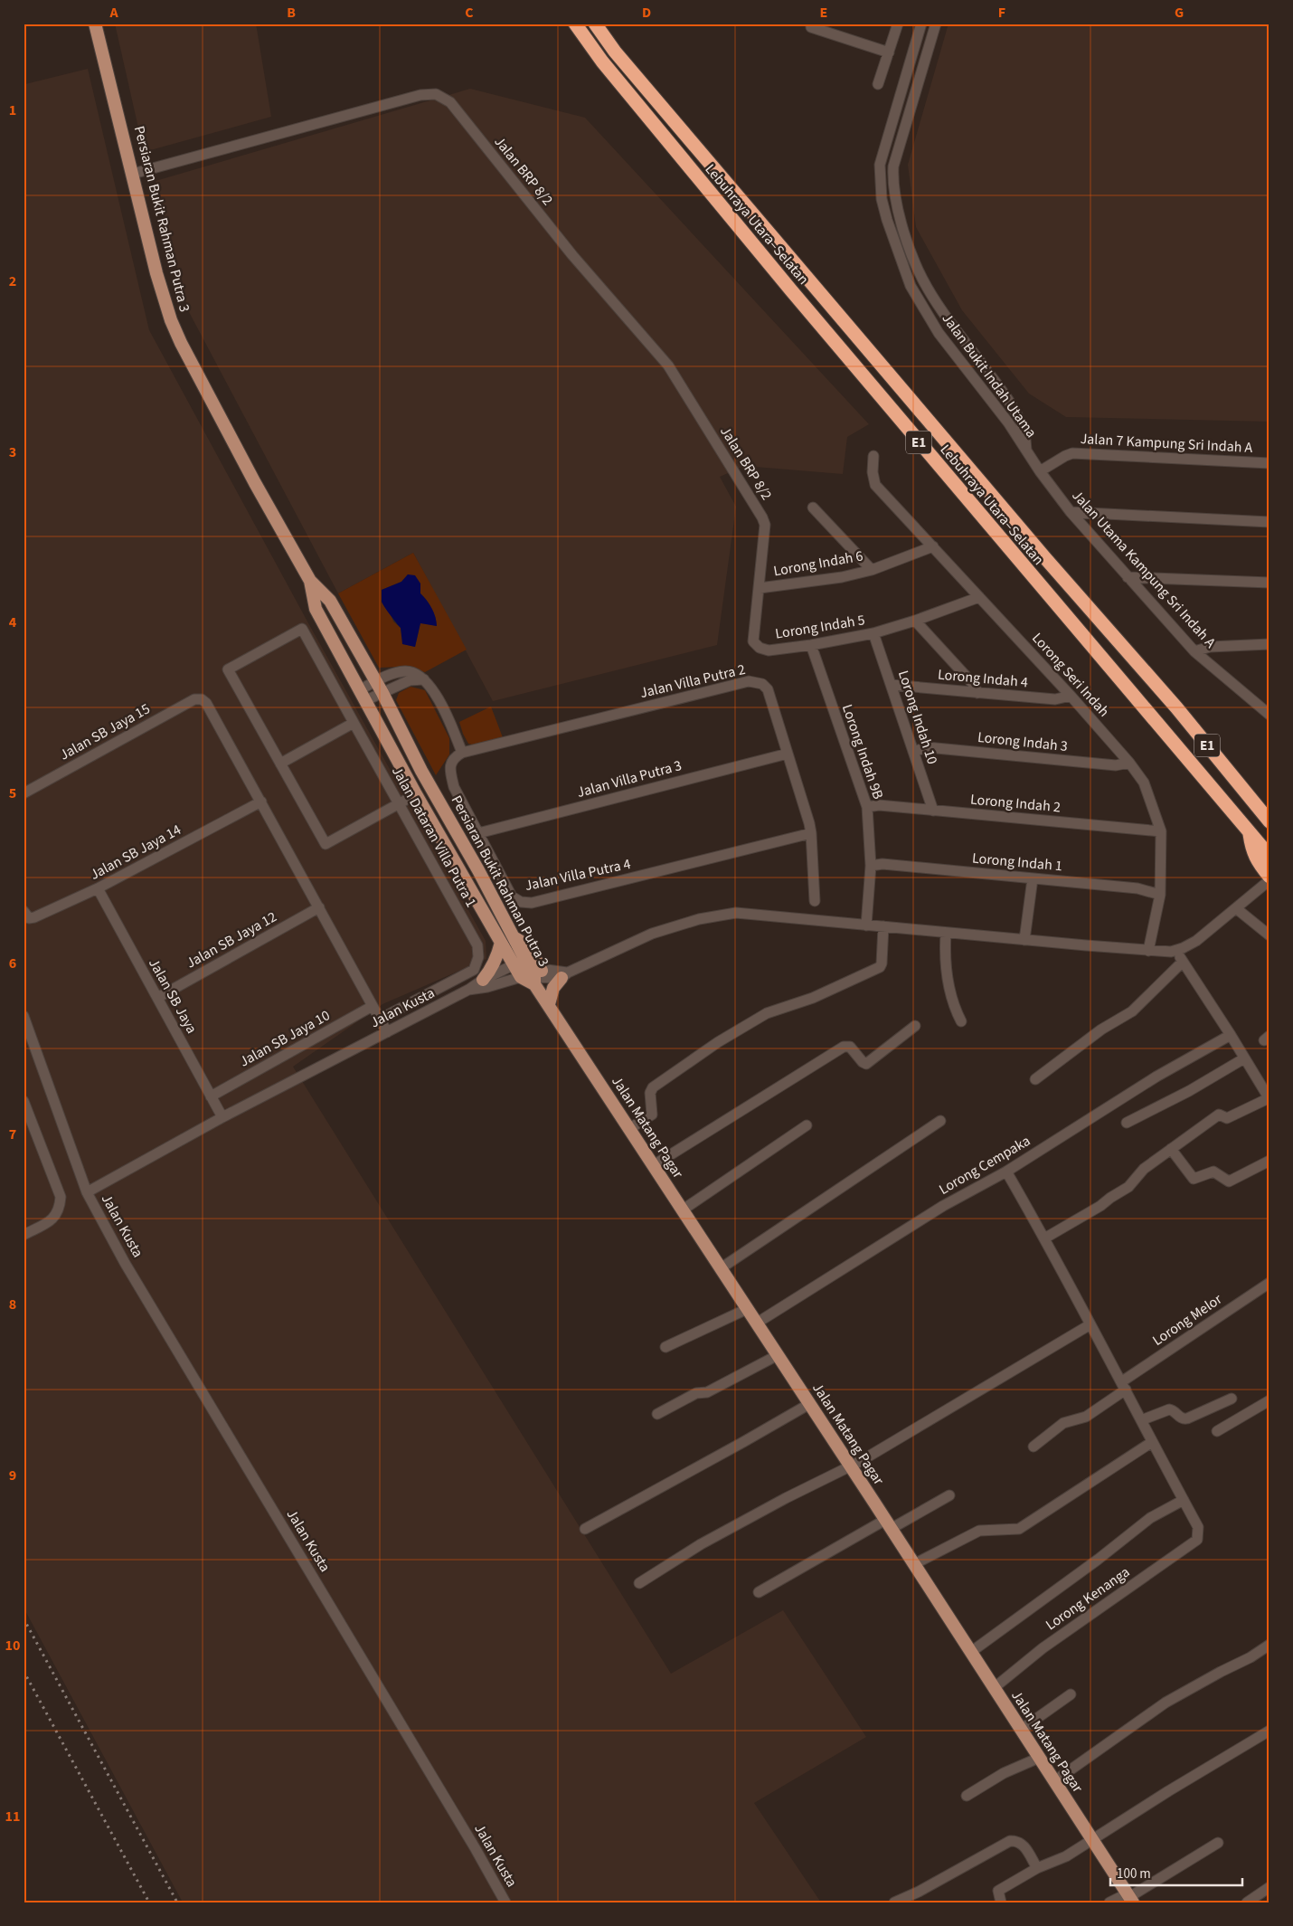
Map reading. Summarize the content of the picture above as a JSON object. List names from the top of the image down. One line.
{"streets":{"highway":["Lebuhraya Utara–Selatan","E1"],"main road":["Persiaran Bukit Rahman Putra 3","Jalan Matang Pagar"],"street":["Jalan BRP 8/2","Jalan Bukit Indah Utama","Jalan 7 Kampung Sri Indah A","Lorong Indah 6","Jalan Utama Kampung Sri Indah A","Lorong Indah 5","Lorong Seri Indah","Lorong Indah 4","Jalan Villa Putra 2","Lorong Indah 10","Jalan SB Jaya 15","Lorong Indah 3","Lorong Indah 9B","Jalan Villa Putra 3","Lorong Indah 2","Jalan Dataran Villa Putra 1","Jalan SB Jaya 14","Lorong Indah 1","Jalan Villa Putra 4","Jalan SB Jaya 12","Jalan SB Jaya","Jalan Kusta","Jalan SB Jaya 10","Lorong Cempaka","Lorong Melor","Lorong Kenanga"]},"crossings":[["Jalan BRP 8/2","Persiaran Bukit Rahman Putra 3"],["Jalan BRP 8/2","Lorong Indah 5"],["Persiaran Bukit Rahman Putra 3","Jalan Kusta"],["Persiaran Bukit Rahman Putra 3","Jalan Matang Pagar"],["Jalan Bukit Indah Utama","Jalan Utama Kampung Sri Indah A"],["Jalan 7 Kampung Sri Indah A","Jalan Utama Kampung Sri Indah A"],["Lorong Indah 6","Lorong Indah 5"],["Lorong Indah 6","Lorong Seri Indah"],["Lorong Indah 5","Lorong Seri Indah"],["Lorong Indah 5","Lorong Indah 10"],["Lorong Indah 5","Lorong Indah 9B"],["Lorong Seri Indah","Lorong Indah 4"],["Lorong Seri Indah","Lorong Indah 3"],["Lorong Seri Indah","Lorong Indah 2"],["Lorong Seri Indah","Lorong Indah 1"],["Lorong Indah 4","Lorong Indah 10"],["Jalan Villa Putra 2","Jalan Villa Putra 3"],["Jalan Villa Putra 2","Jalan Villa Putra 4"],["Lorong Indah 10","Lorong Indah 3"],["Lorong Indah 10","Lorong Indah 2"],["Jalan SB Jaya 15","Jalan SB Jaya 14"],["Lorong Indah 9B","Lorong Indah 2"],["Lorong Indah 9B","Lorong Indah 1"],["Jalan Villa Putra 3","Jalan Villa Putra 4"],["Jalan SB Jaya 14","Jalan SB Jaya"],["Jalan SB Jaya 12","Jalan SB Jaya"],["Jalan SB Jaya","Jalan Kusta"],["Jalan SB Jaya","Jalan SB Jaya 10"],["Jalan Kusta","Jalan Matang Pagar"],["Jalan Matang Pagar","Lorong Cempaka"],["Jalan Matang Pagar","Lorong Kenanga"]],"scale_bar":"100 m","grid":{"columns":["A","B","C","D","E","F","G"],"rows":["1","2","3","4","5","6","7","8","9","10","11"]}}
